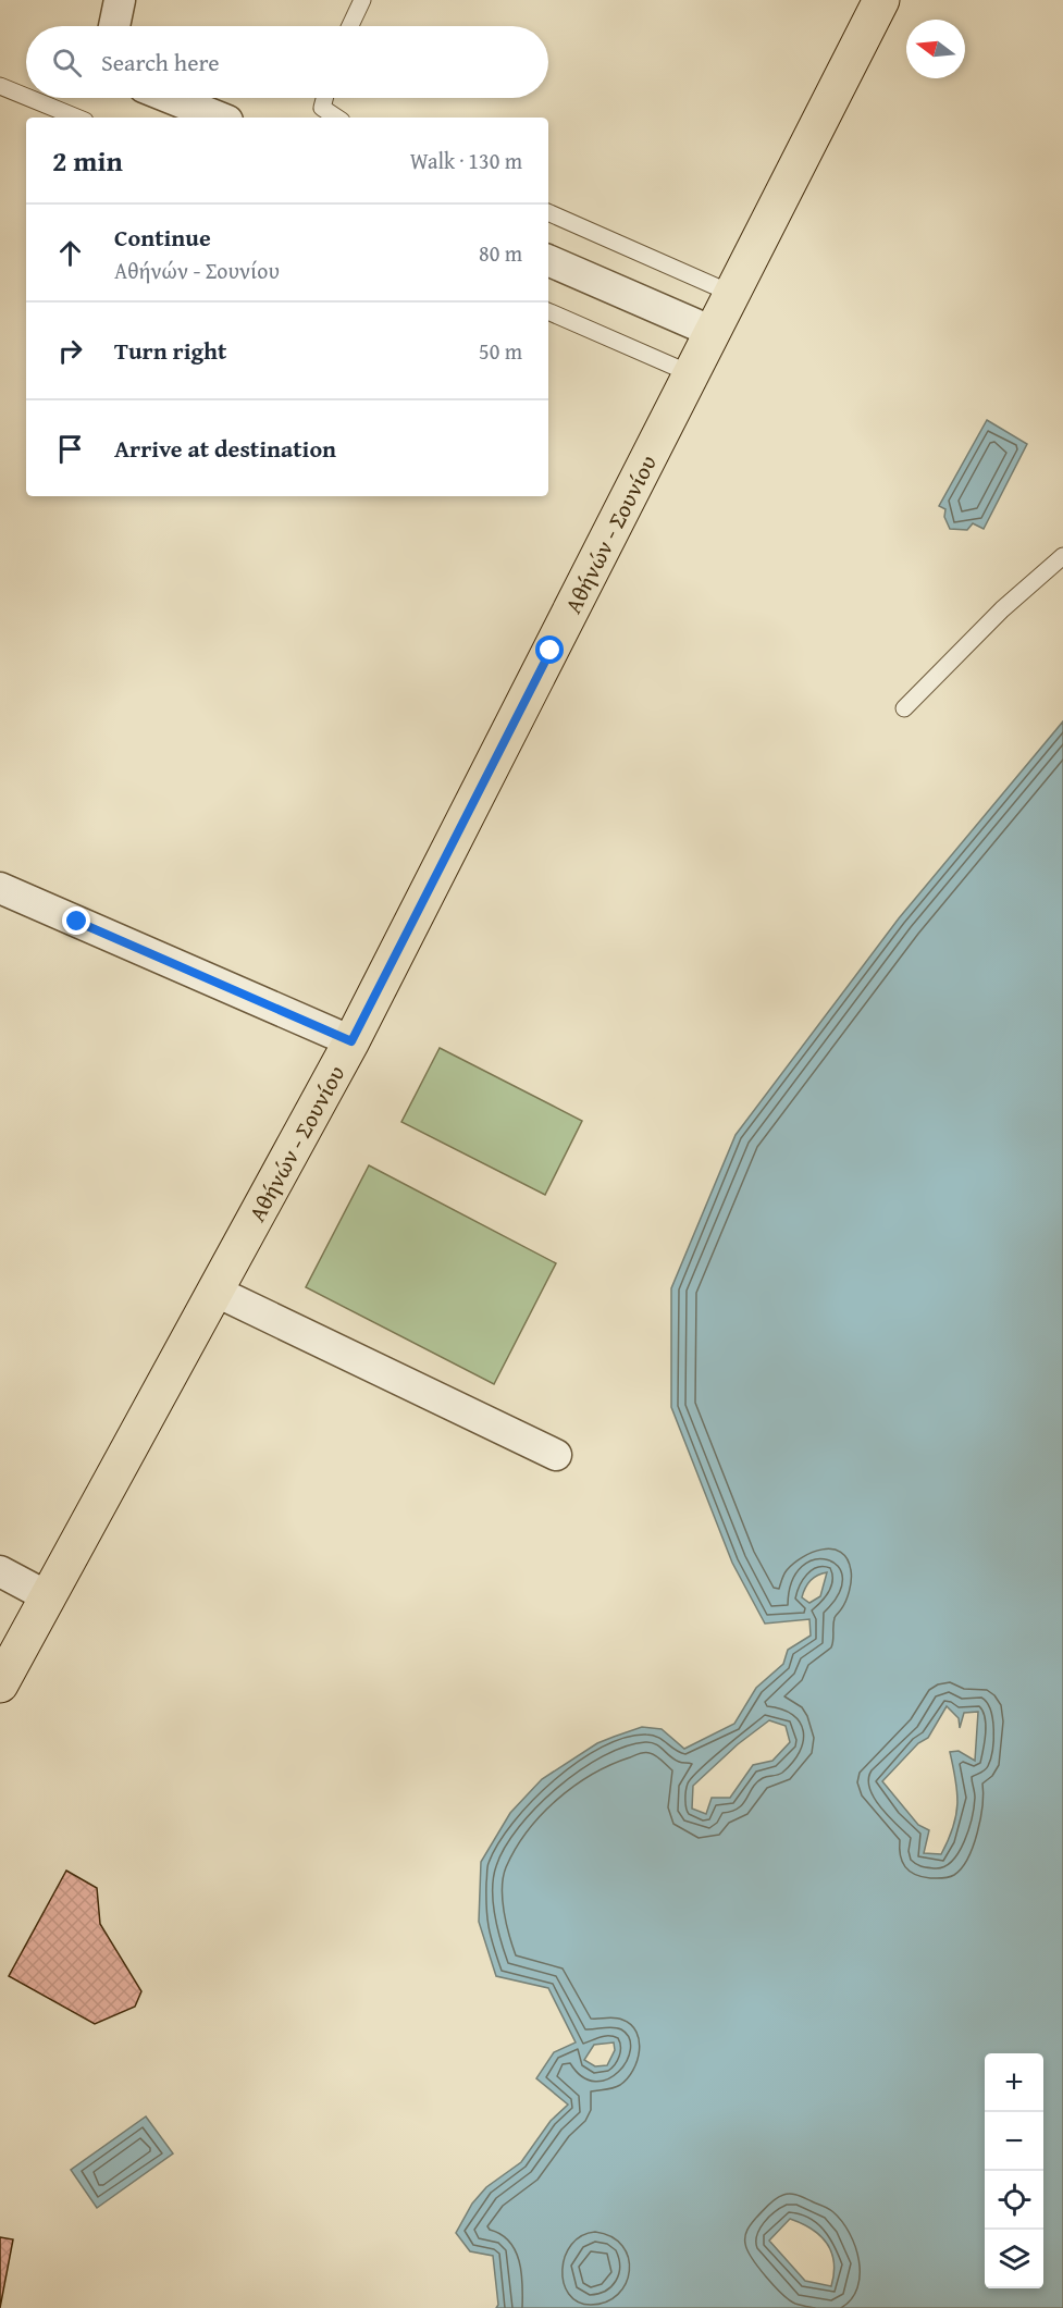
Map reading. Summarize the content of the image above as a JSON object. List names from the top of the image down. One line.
{"streets":{"main road":["Αθήνών - Σουνίου"]},"north":"left","page":{"search":"Search here","heading":["2 min","Walk · 130 m"],"list":[["Continue","Αθήνών - Σουνίου","80 m"],["Turn right","50 m"],"Arrive at destination"],"map_buttons":["+","−"]}}
